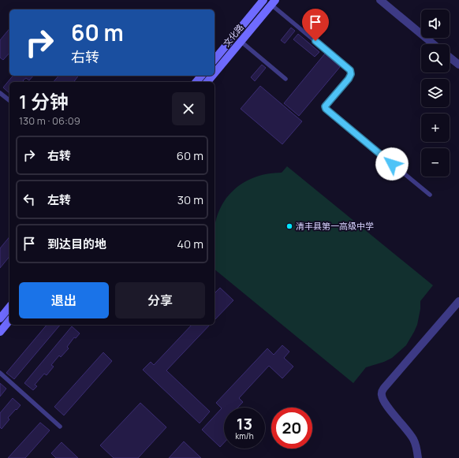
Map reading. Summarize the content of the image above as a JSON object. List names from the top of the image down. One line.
{"streets":{"main road":["文化路"]},"places":["清丰县第一高级中学"],"page":{"map_buttons":["+","−"],"turn":["60 m","右转"],"heading":["1 分钟","130 m · 06:09"],"list":[{"name":"右转","value":"60 m"},{"name":"左转","value":"30 m"},{"name":"到达目的地","value":"40 m"}],"buttons":["退出","分享"],"speed":"13 km/h","limit":"20"}}
